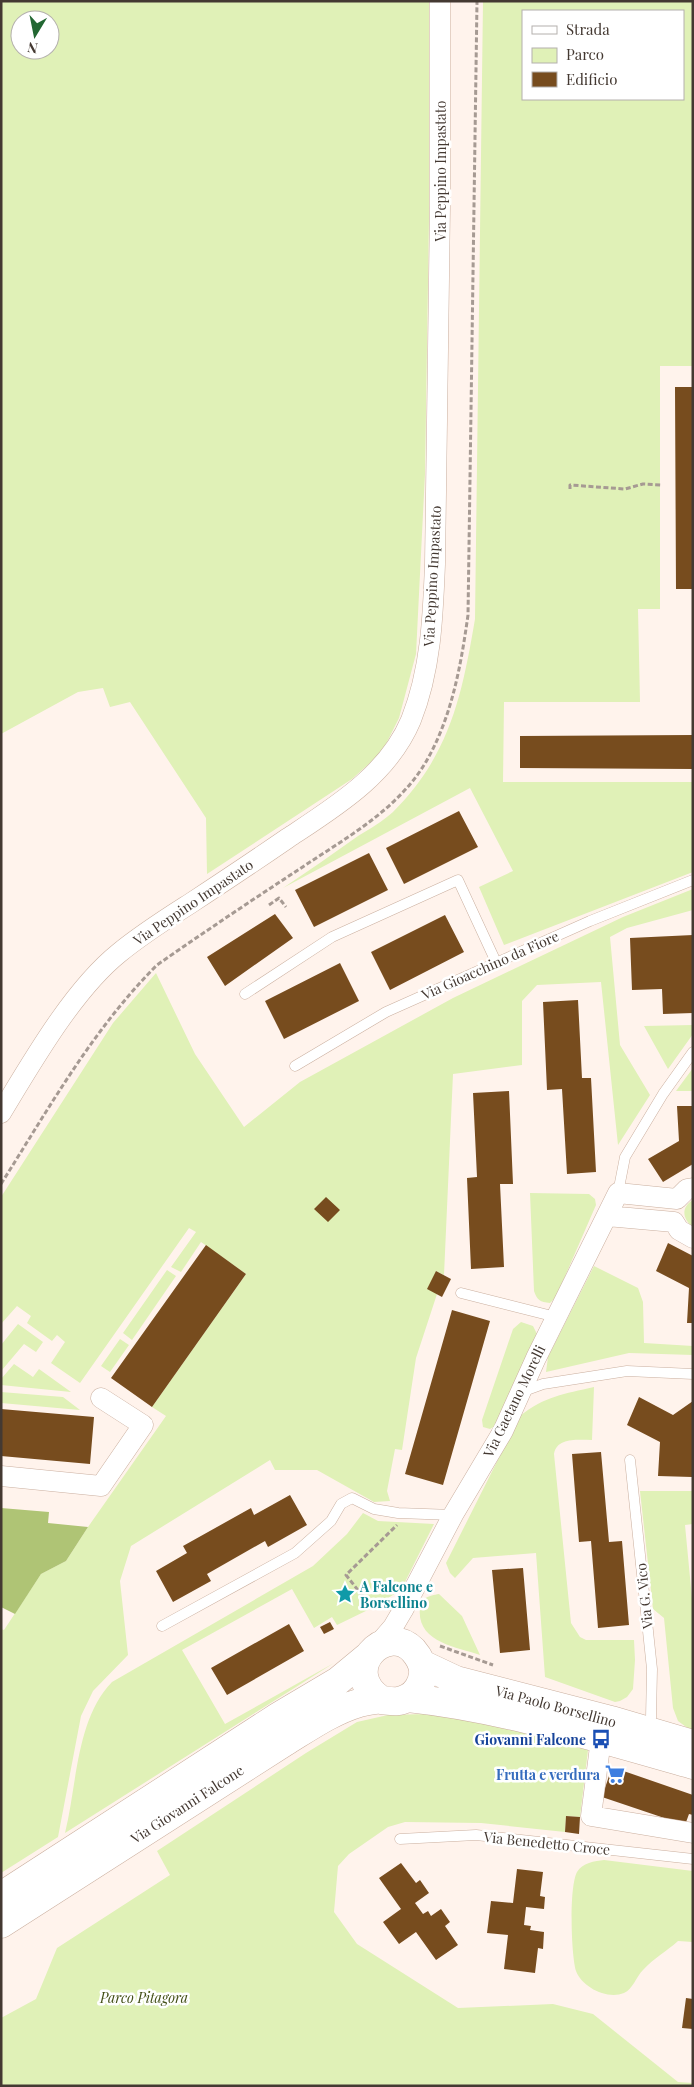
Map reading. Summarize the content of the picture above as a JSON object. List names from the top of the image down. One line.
{"streets":{"street":["Via Peppino Impastato","Via Gaetano Morelli","Via Paolo Borsellino","Via Giovanni Falcone"],"lane":["Via Gioacchino da Fiore","Via G. Vico","Via Benedetto Croce"]},"crossings":[["Via Gaetano Morelli","Via Paolo Borsellino"],["Via Gaetano Morelli","Via Giovanni Falcone"],["Via G. Vico","Via Paolo Borsellino"],["Via Paolo Borsellino","Via Giovanni Falcone"]],"parks":["Parco Pitagora"],"places":{"place":["A Falcone e Borsellino"],"bus stop":["Giovanni Falcone"],"supermarket":["Frutta e verdura"]},"legend":["Strada","Parco","Edificio"],"north":"bottom"}
